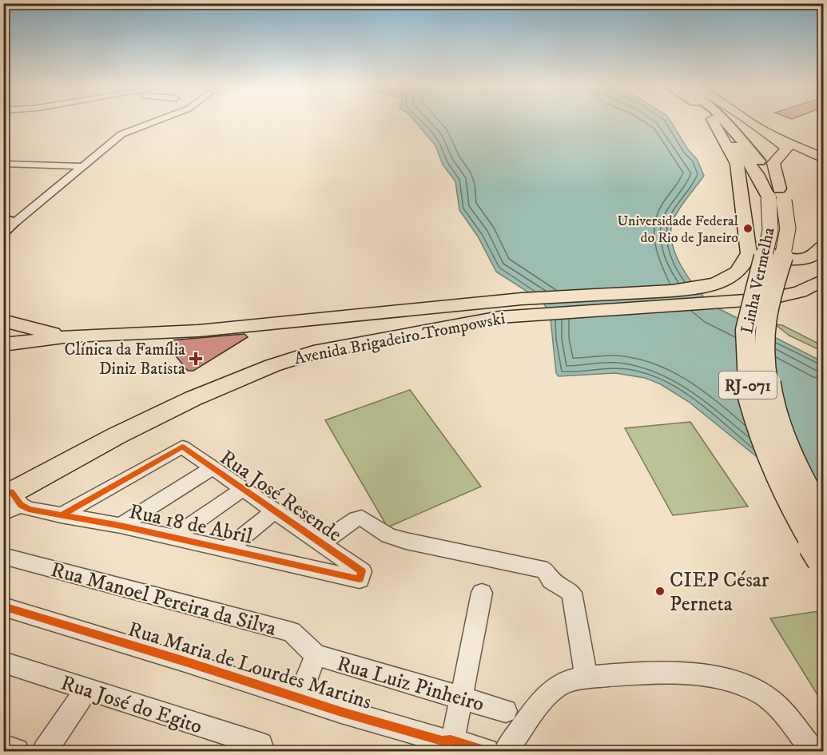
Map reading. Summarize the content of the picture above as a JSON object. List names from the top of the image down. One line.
{"streets":{"highway":["Linha Vermelha","Avenida Brigadeiro Trompowski","RJ-071"],"street":["Rua José Resende","Rua 18 de Abril","Rua Manoel Pereira da Silva","Rua Maria de Lourdes Martins","Rua Luiz Pinheiro","Rua José do Egito"]},"crossings":[["Linha Vermelha","Avenida Brigadeiro Trompowski"],["Avenida Brigadeiro Trompowski","Rua 18 de Abril"],["Rua José Resende","Rua 18 de Abril"],["Rua Manoel Pereira da Silva","Rua Luiz Pinheiro"]],"places":{"other":["Universidade Federal do Rio de Janeiro","CIEP César Perneta"],"health":["Clínica da Família Diniz Batista"]}}
